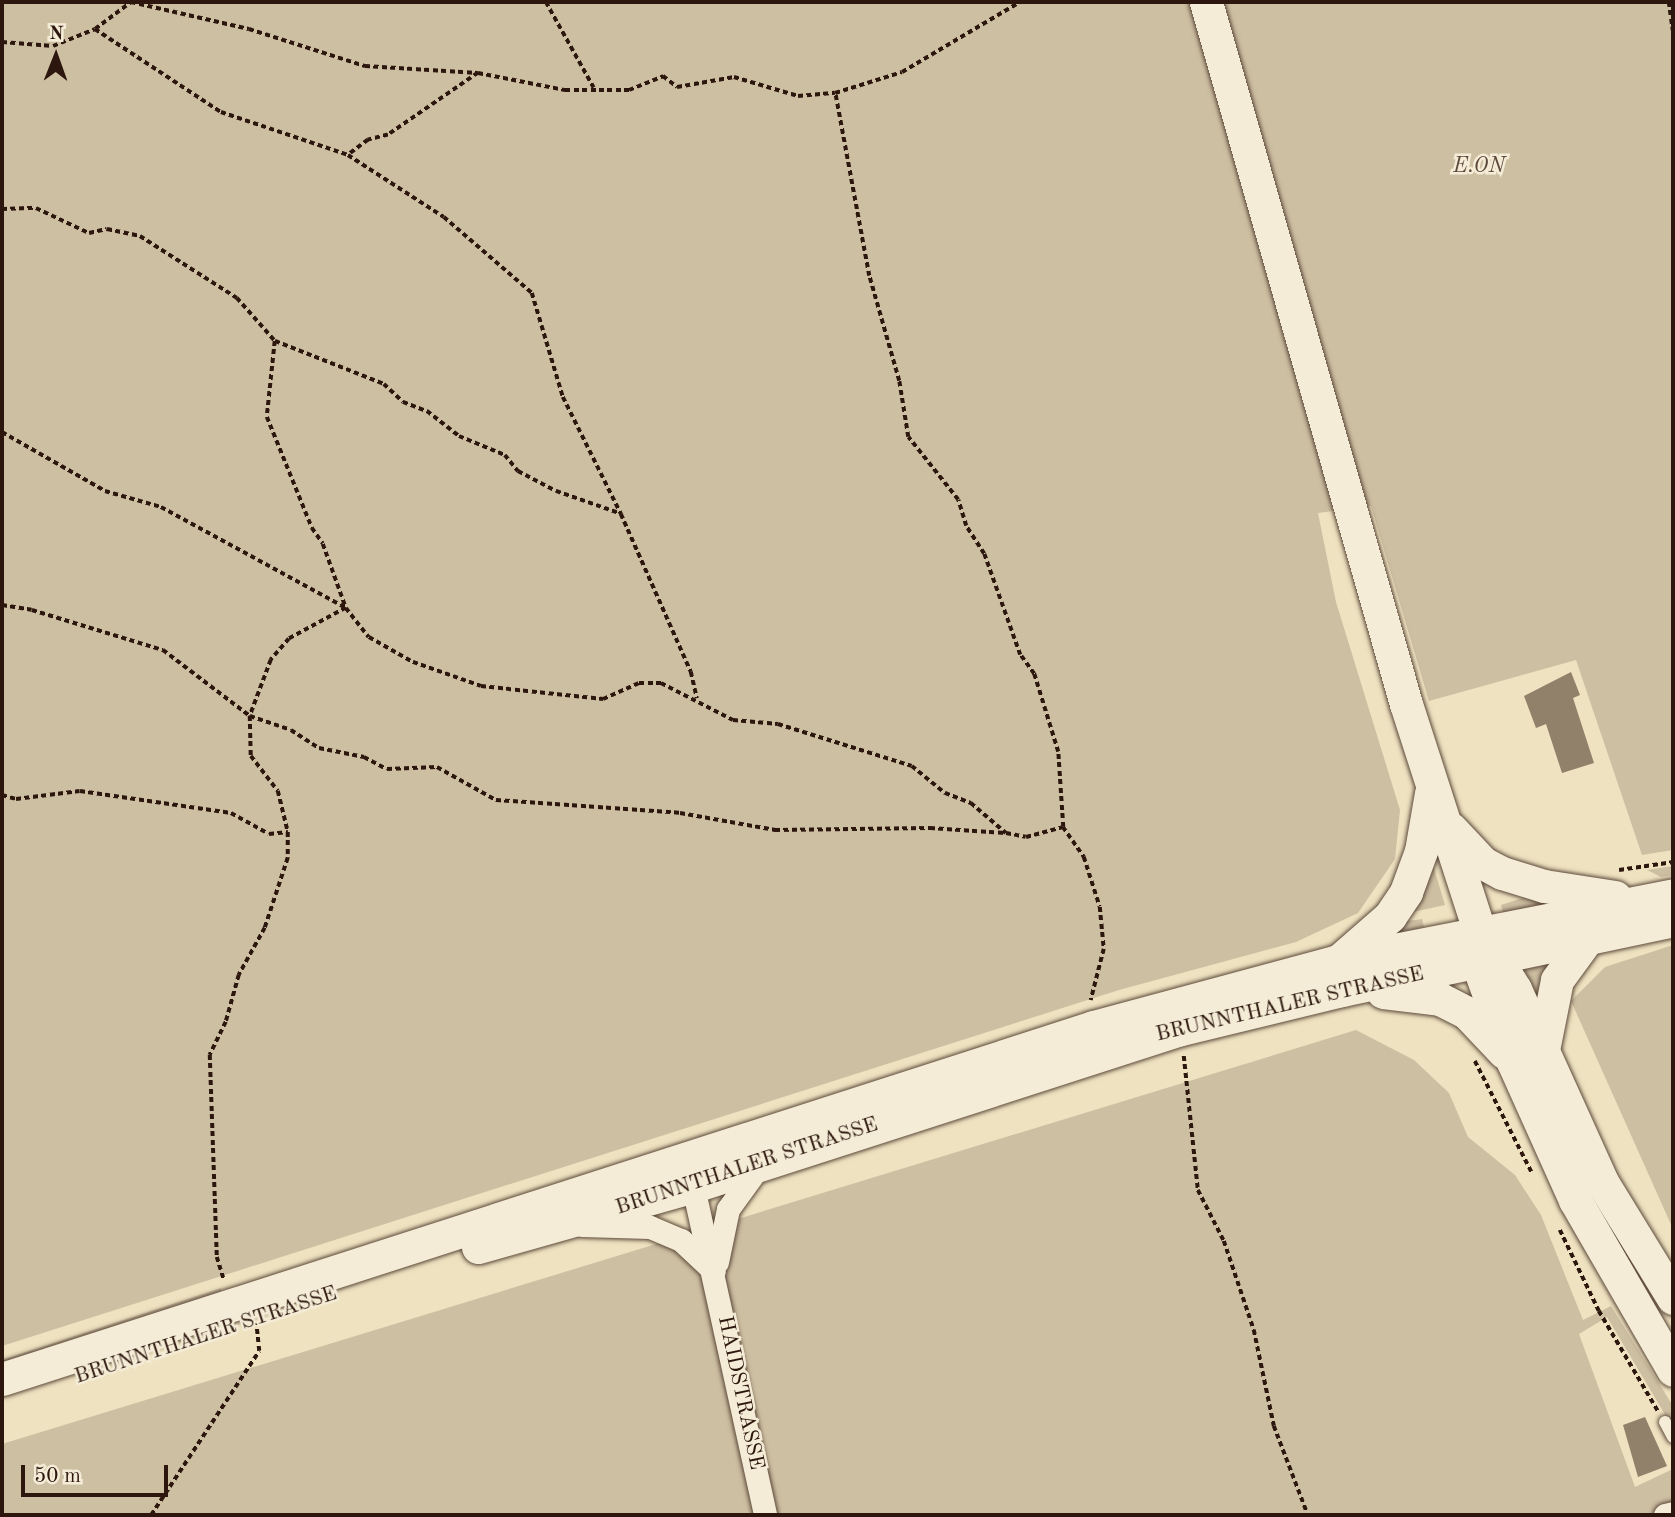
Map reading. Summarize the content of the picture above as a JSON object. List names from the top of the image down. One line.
{"streets":{"main road":["BRUNNTHALER STRASSE"],"street":["HAIDSTRASSE"]},"crossings":[["BRUNNTHALER STRASSE","HAIDSTRASSE"]],"parks":["E.ON"],"scale_bar":"50 m","north":"top"}
